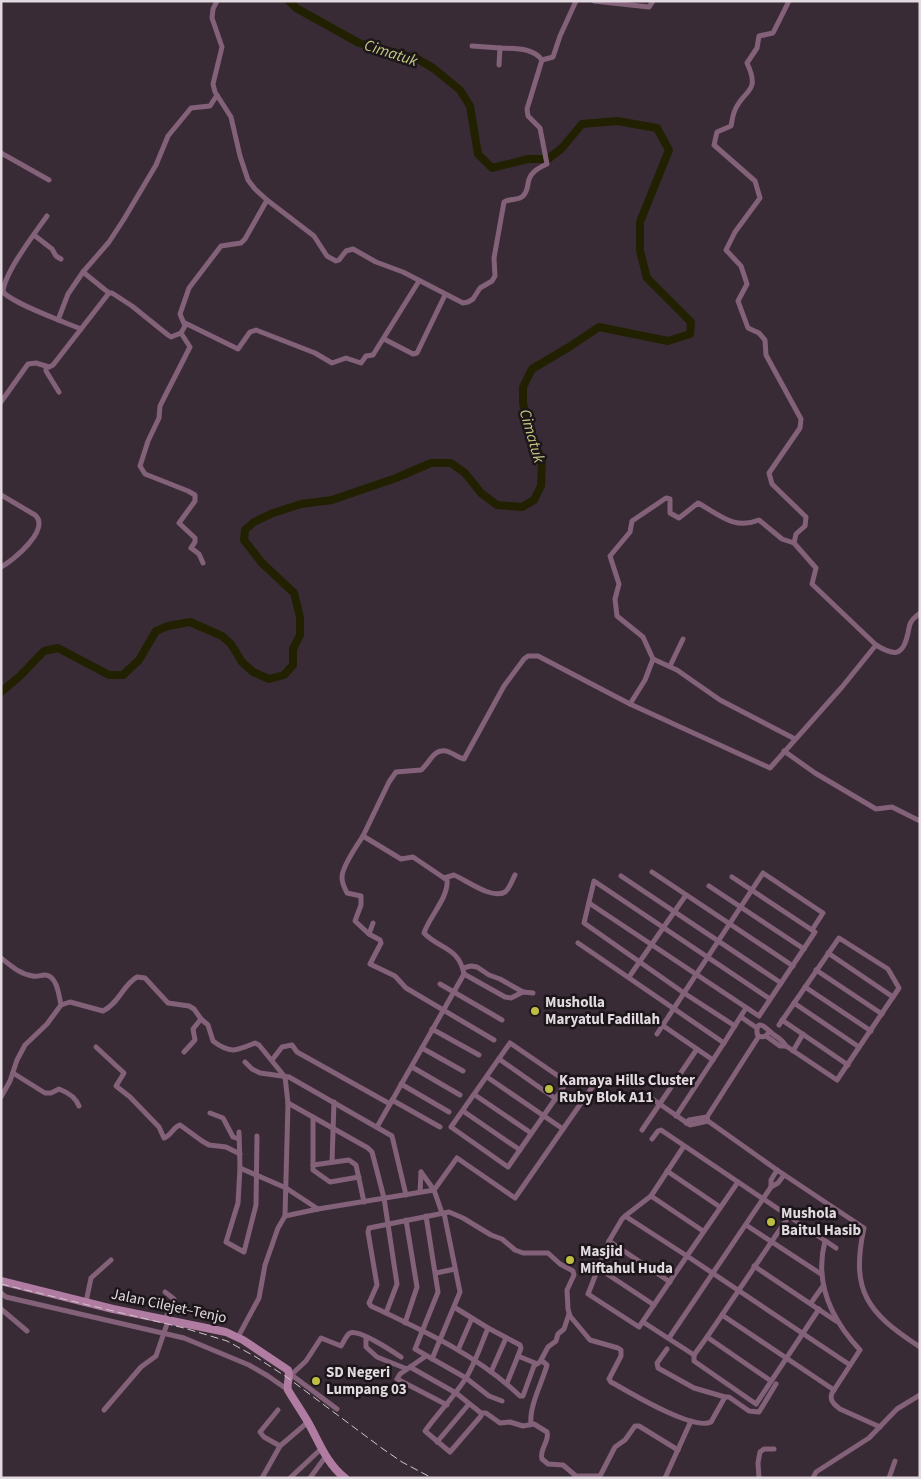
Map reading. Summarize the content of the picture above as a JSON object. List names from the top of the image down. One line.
{"streets":{"main road":["Jalan Cilejet–Tenjo"]},"water":["Cimatuk"],"places":["Musholla Maryatul Fadillah","Kamaya Hills Cluster Ruby Blok A11","Mushola Baitul Hasib","Masjid Miftahul Huda","SD Negeri Lumpang 03"]}
